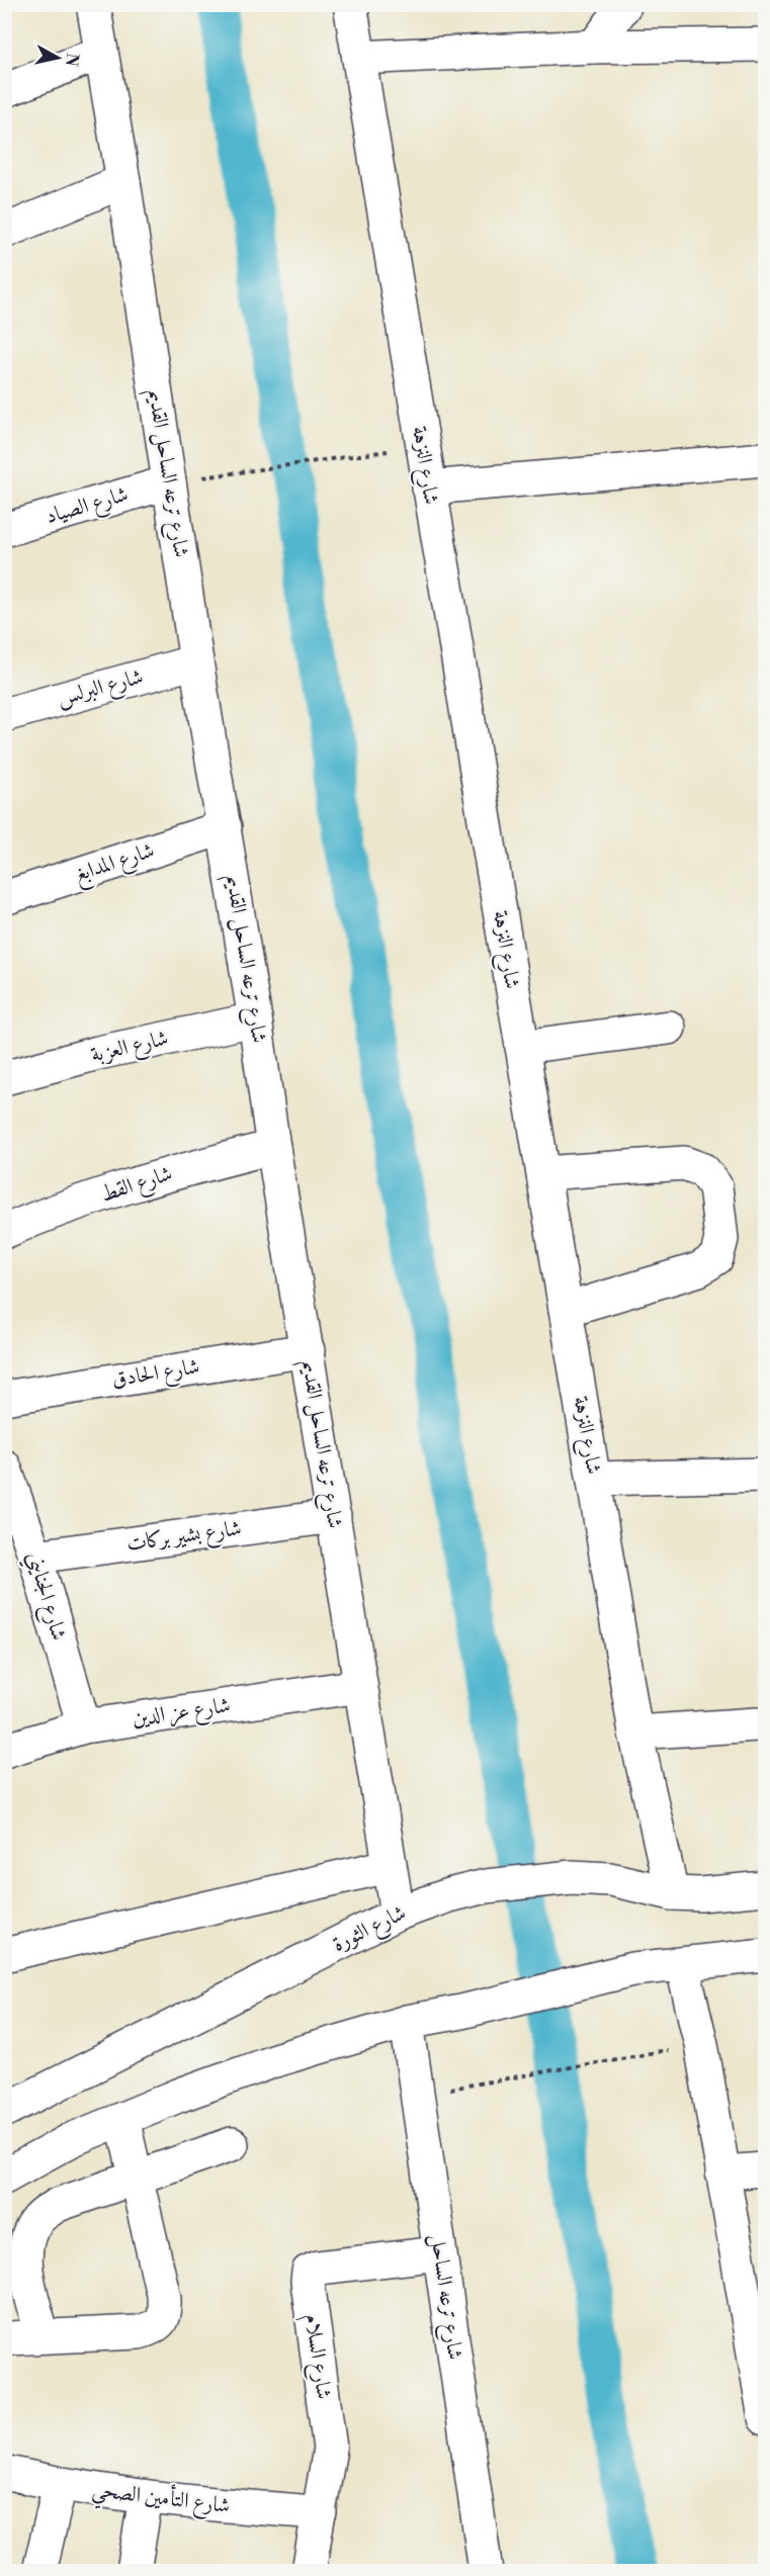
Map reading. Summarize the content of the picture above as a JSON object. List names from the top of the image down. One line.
{"streets":{"street":["شارع النزهة","شارع ترعه الساحل القديم","شارع الصياد","شارع البرلس","شارع المدابغ","شارع العزبة","شارع القط","شارع الحادق","شارع بشير بركات","شارع الجنايني","شارع عز الدين","شارع الثورة","شارع ترعه الساحل","شارع السلام","شارع التأمين الصحي"]},"crossings":[["شارع النزهة","شارع الثورة"],["شارع ترعه الساحل القديم","شارع الصياد"],["شارع ترعه الساحل القديم","شارع البرلس"],["شارع ترعه الساحل القديم","شارع المدابغ"],["شارع ترعه الساحل القديم","شارع العزبة"],["شارع ترعه الساحل القديم","شارع القط"],["شارع ترعه الساحل القديم","شارع الحادق"],["شارع ترعه الساحل القديم","شارع بشير بركات"],["شارع ترعه الساحل القديم","شارع عز الدين"],["شارع ترعه الساحل القديم","شارع الثورة"],["شارع بشير بركات","شارع الجنايني"],["شارع الجنايني","شارع عز الدين"],["شارع ترعه الساحل","شارع السلام"],["شارع السلام","شارع التأمين الصحي"]],"north":"right"}
